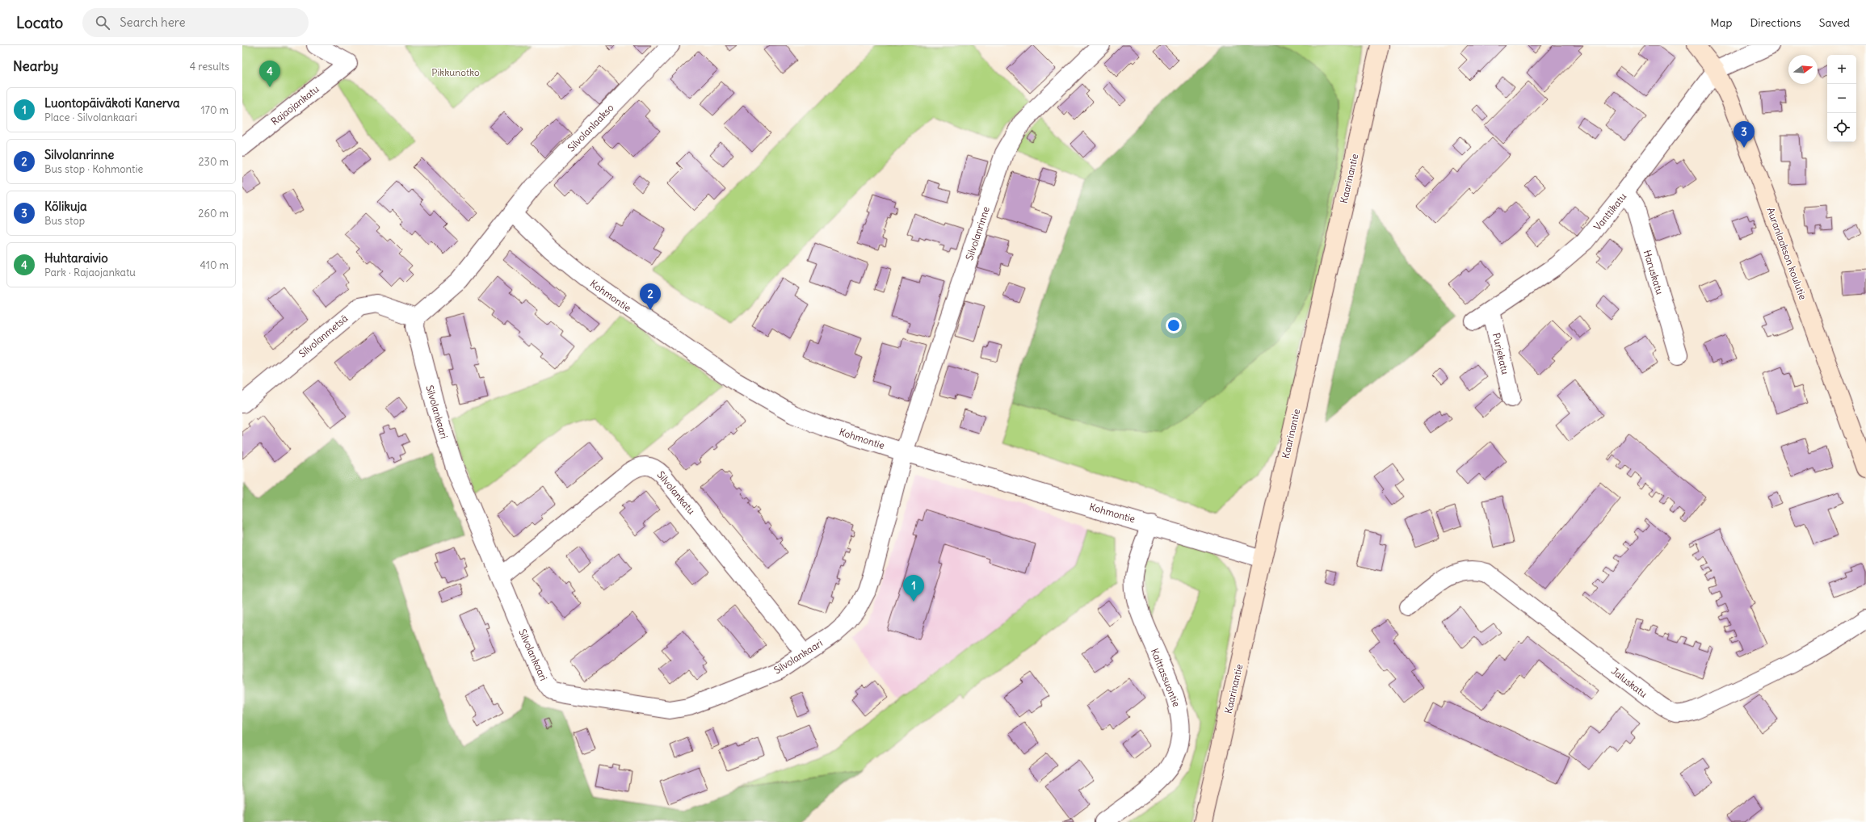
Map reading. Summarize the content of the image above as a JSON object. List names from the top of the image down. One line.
{"streets":{"main road":["Kaarinantie","Auranlaakson koulutie"],"street":["Rajaojankatu","Silvolanlaakso","Vanttikatu","Silvolanrinne","Haruskatu","Kohmontie","Silvolanmetsä","Purjekatu","Silvolankaari","Silvolankatu","Kalttassuontie","Jaluskatu"]},"crossings":[["Silvolanlaakso","Kohmontie"],["Kaarinantie","Kohmontie"],["Vanttikatu","Auranlaakson koulutie"],["Vanttikatu","Haruskatu"],["Vanttikatu","Purjekatu"],["Silvolanrinne","Kohmontie"],["Silvolanrinne","Silvolankaari"],["Kohmontie","Silvolankaari"],["Kohmontie","Kalttassuontie"],["Silvolanmetsä","Silvolankaari"],["Silvolankaari","Silvolankatu"]],"parks":["Pikkunotko"],"north":"right","page":{"header":"Locato","search":"Search here","nav":["Map","Directions","Saved"],"heading":["Nearby","4 results"],"map_buttons":["+","−"],"pins":["4","3","2","1"],"list":[{"mark":"1","name":"Luontopäiväkoti Kanerva","note":"Place · Silvolankaari","value":"170 m"},{"mark":"2","name":"Silvolanrinne","note":"Bus stop · Kohmontie","value":"230 m"},{"mark":"3","name":"Kölikuja","note":"Bus stop","value":"260 m"},{"mark":"4","name":"Huhtaraivio","note":"Park · Rajaojankatu","value":"410 m"}]}}
